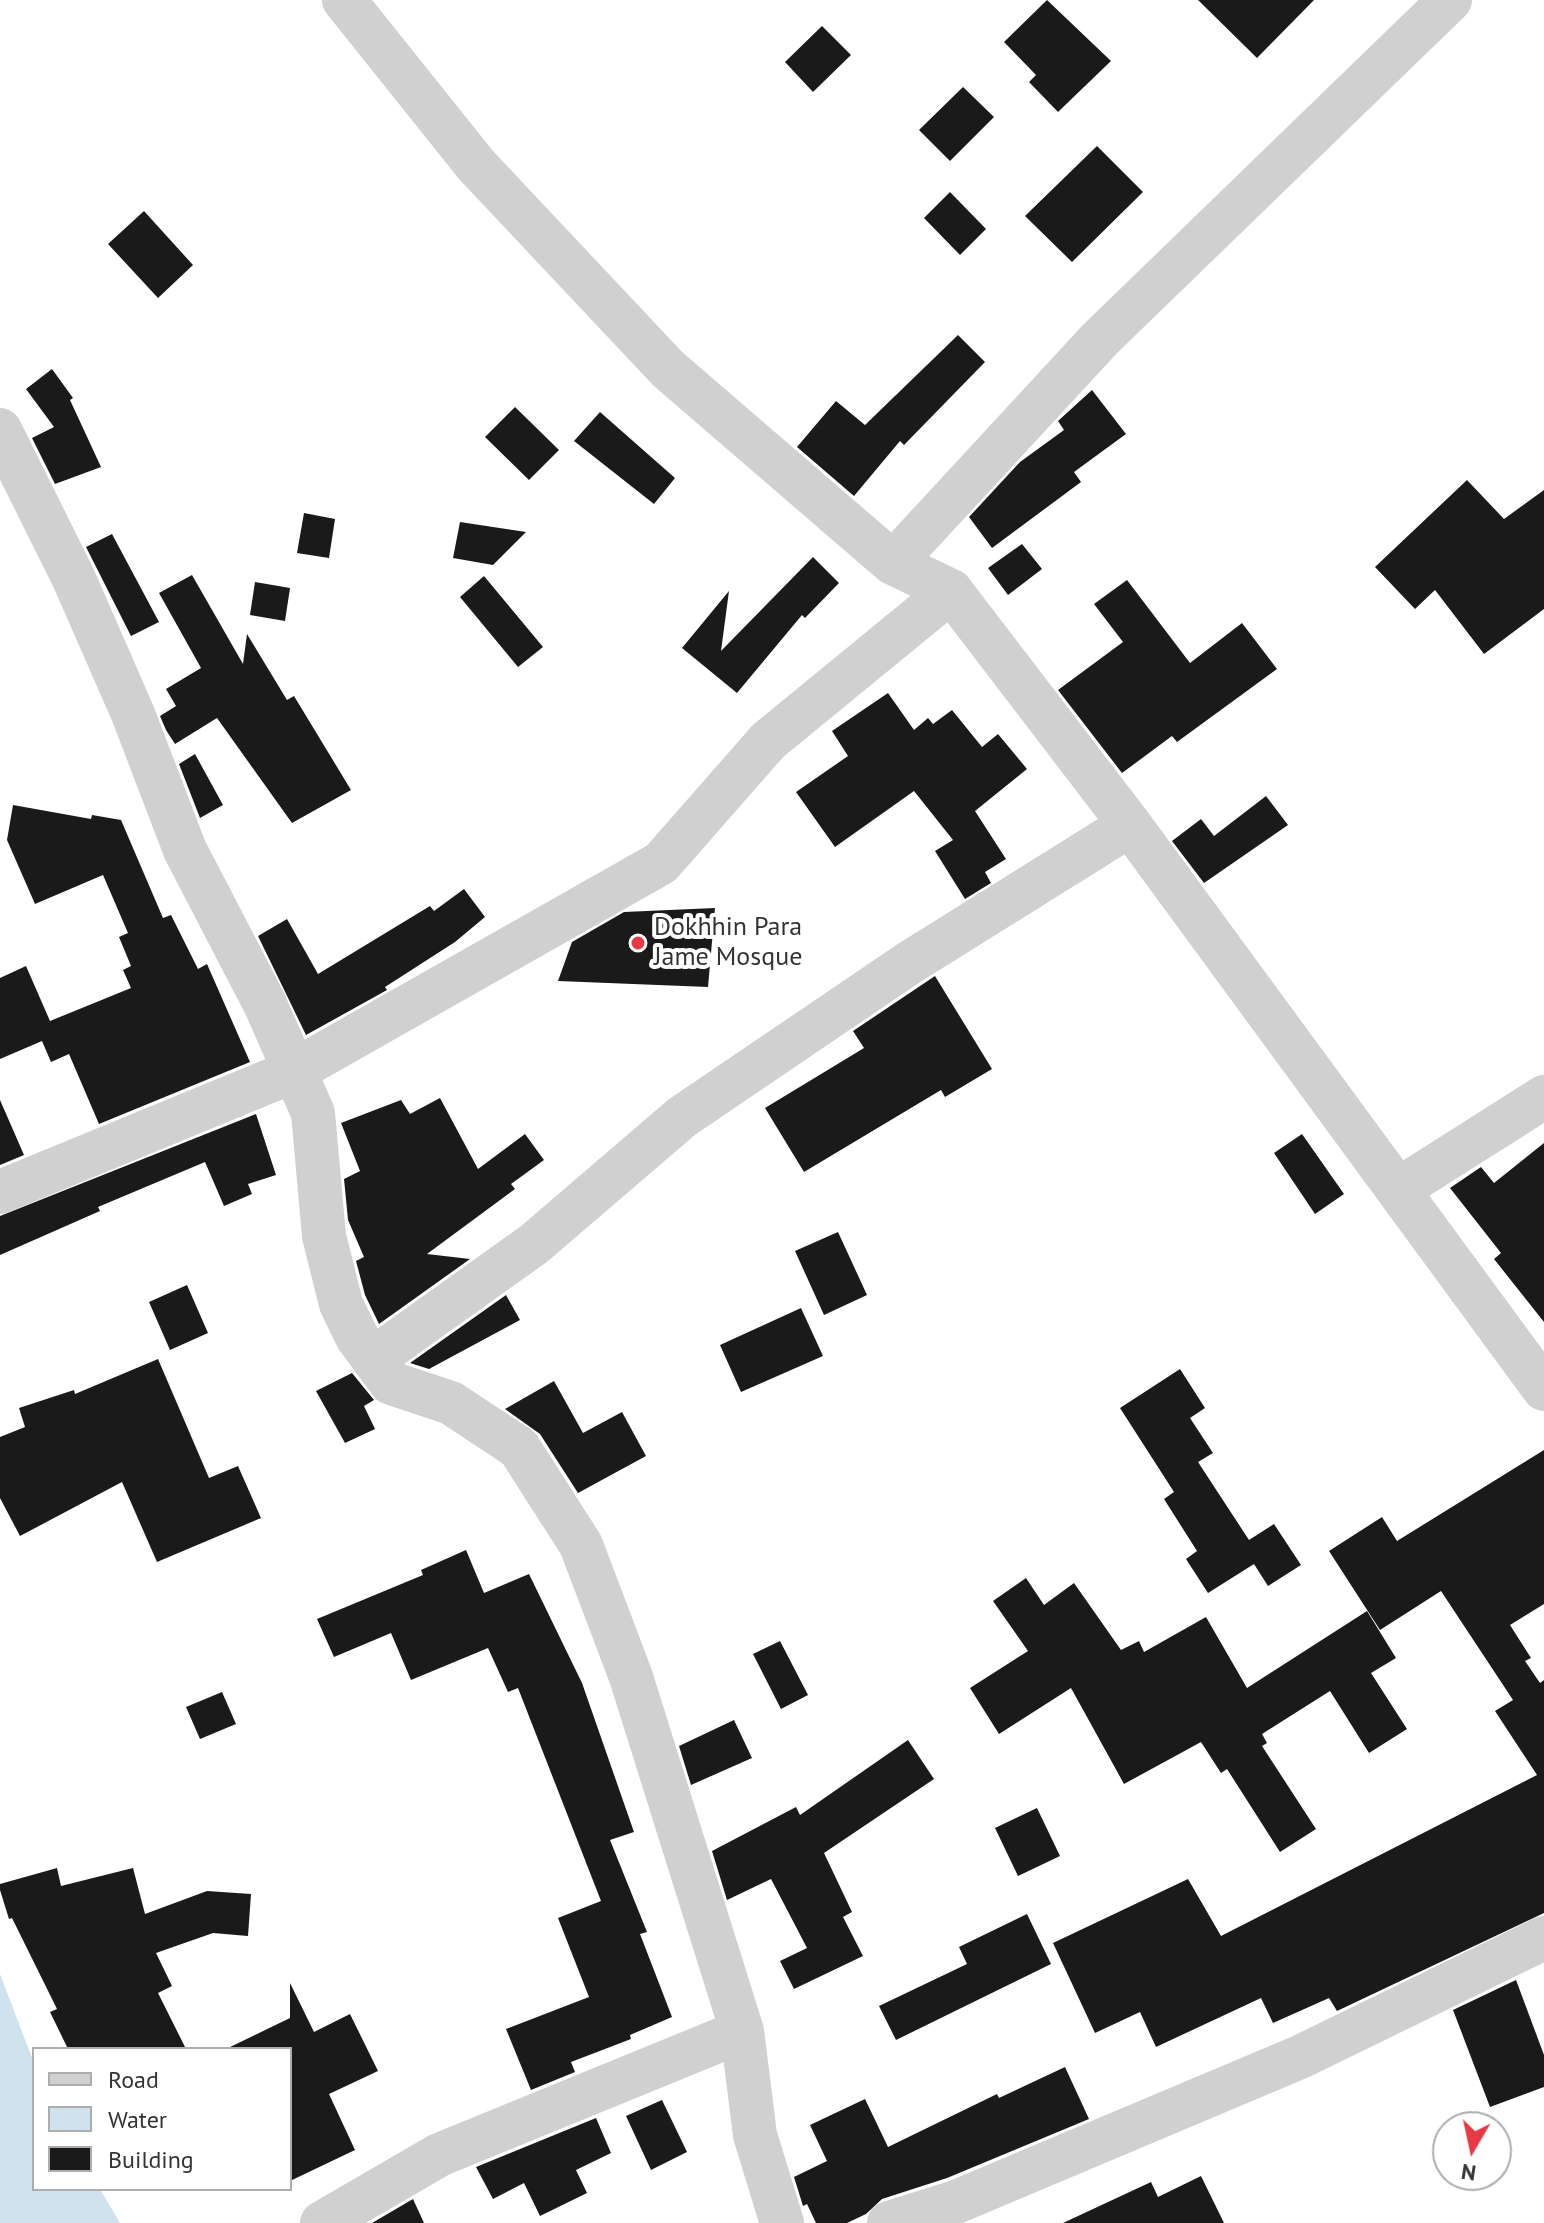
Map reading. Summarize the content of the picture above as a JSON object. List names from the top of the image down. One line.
{"places":["Dokhhin Para Jame Mosque"],"legend":["Road","Water","Building"],"north":"bottom"}
